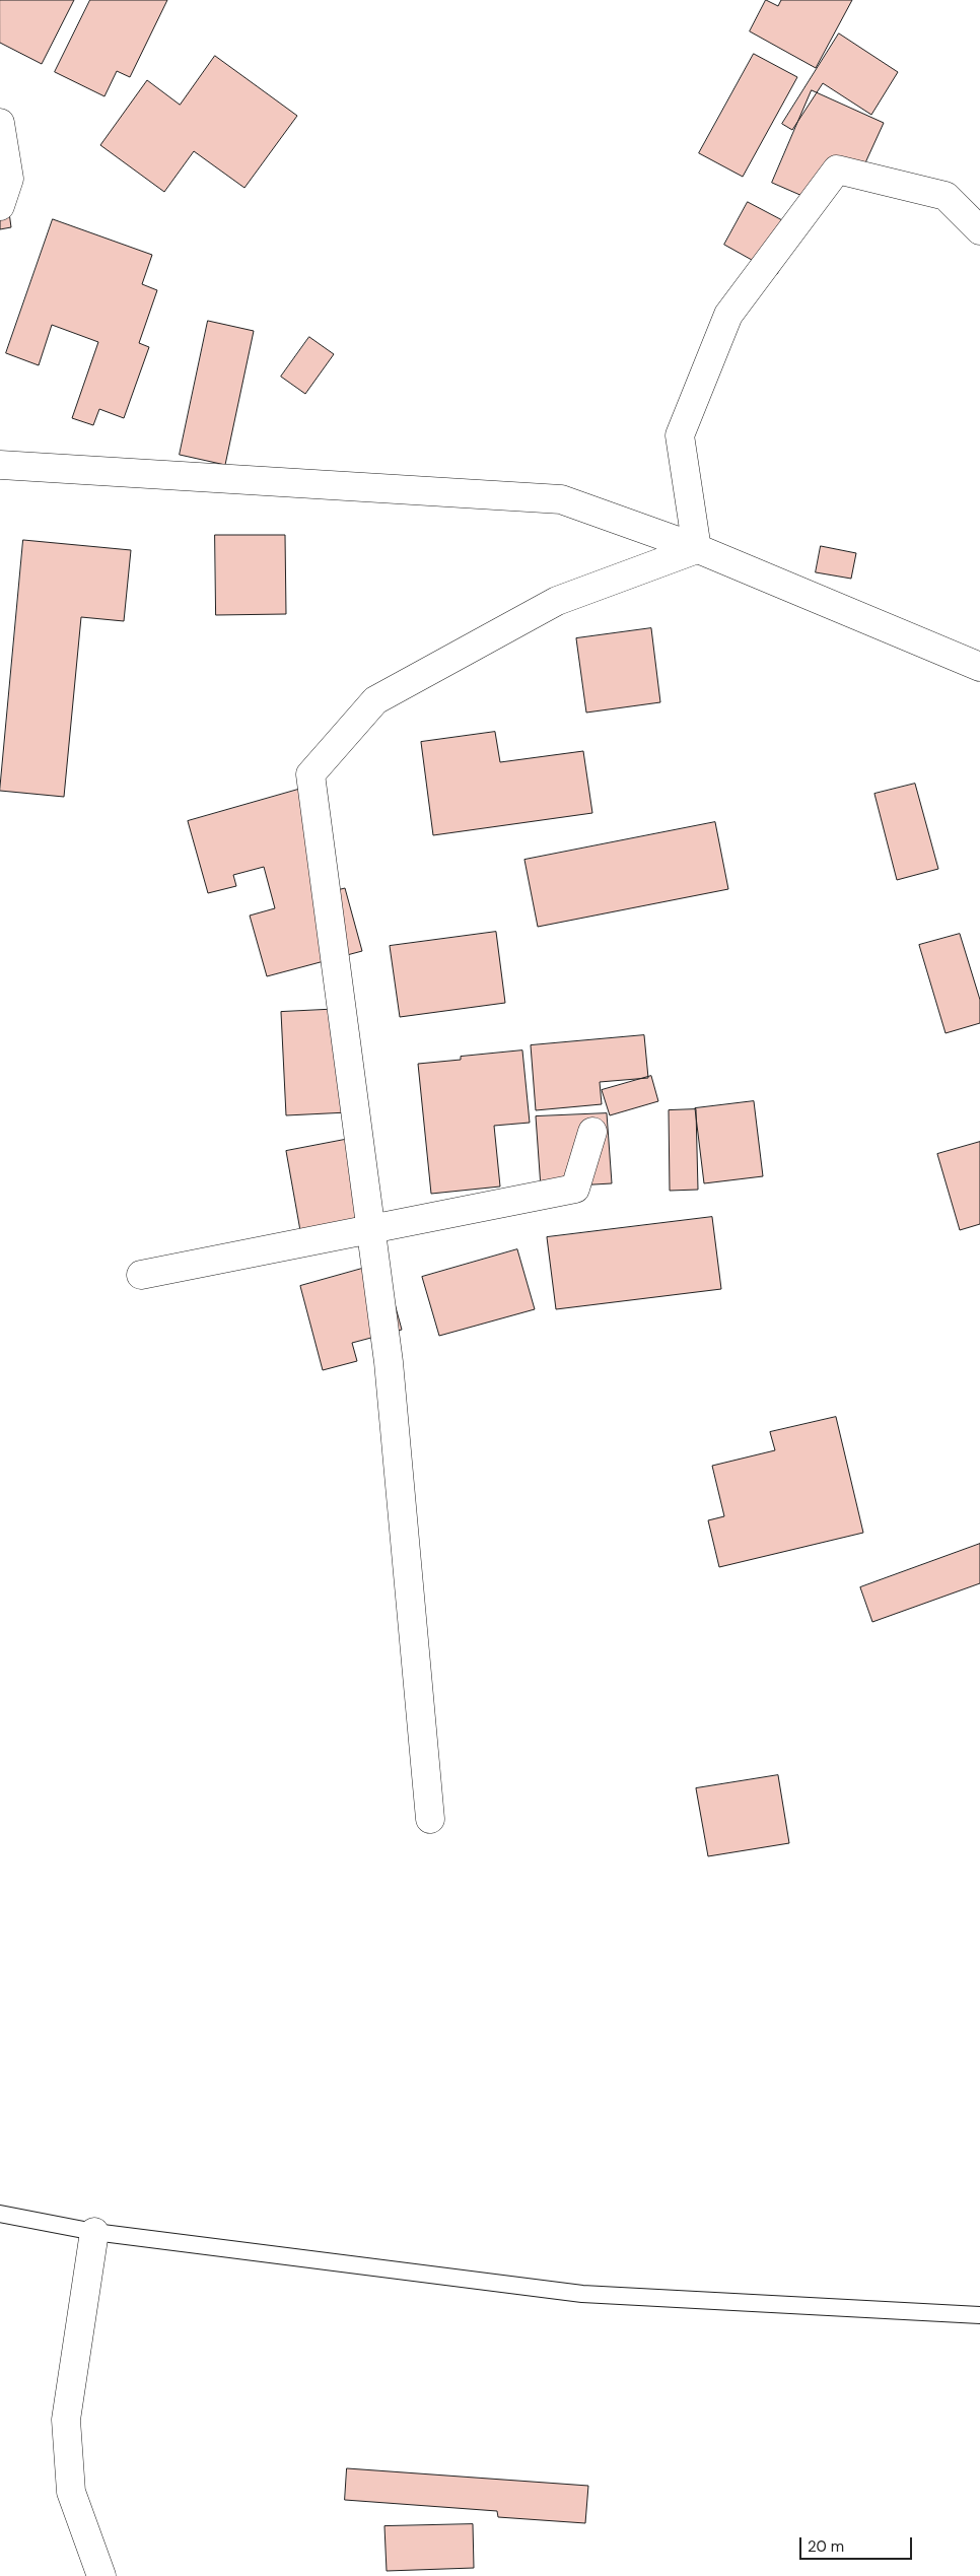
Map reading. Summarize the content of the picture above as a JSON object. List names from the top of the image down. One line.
{"scale_bar":"20 m"}
